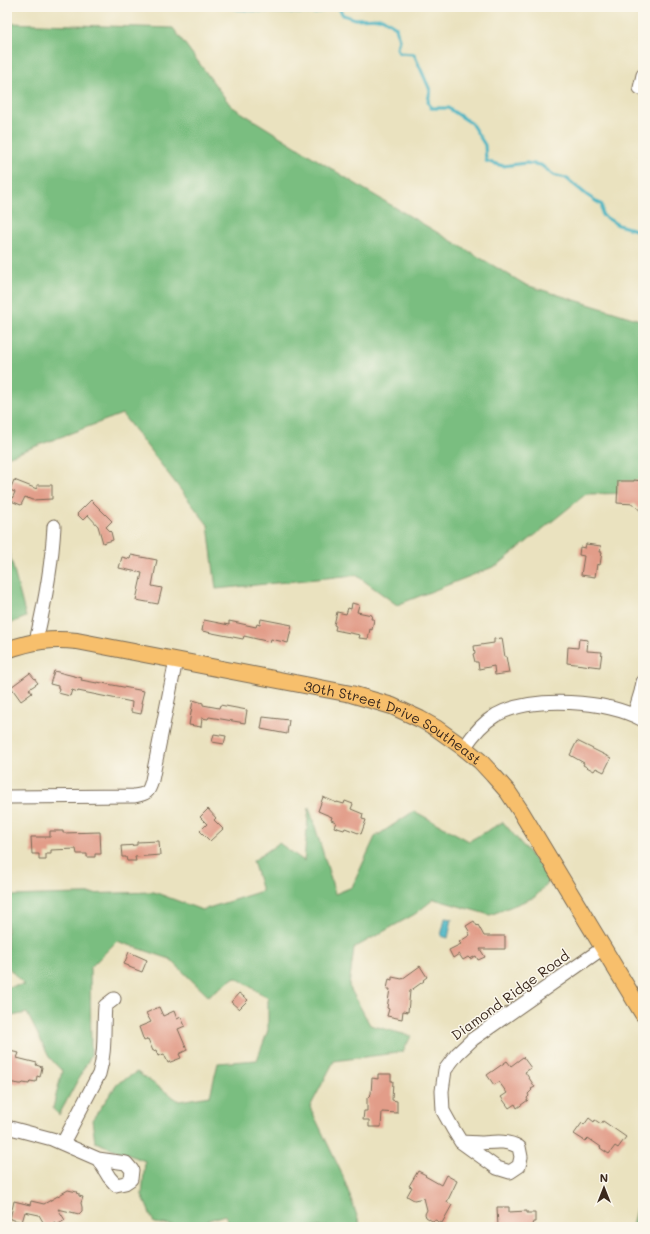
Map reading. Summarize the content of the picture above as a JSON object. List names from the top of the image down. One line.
{"streets":{"main road":["30th Street Drive Southeast"],"street":["Diamond Ridge Road"]},"crossings":[["30th Street Drive Southeast","Diamond Ridge Road"]],"north":"top"}
